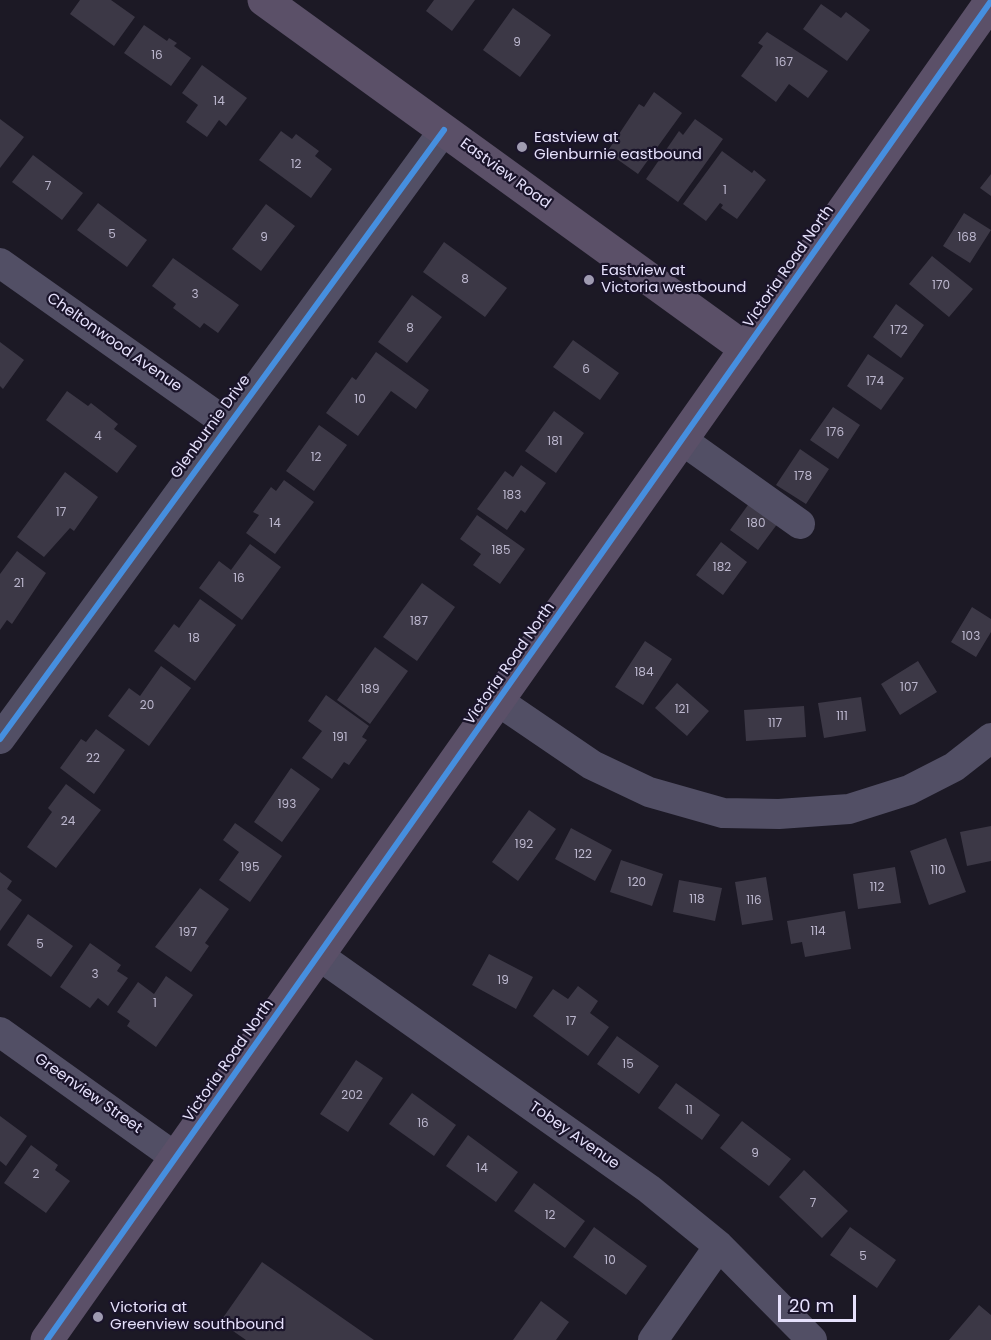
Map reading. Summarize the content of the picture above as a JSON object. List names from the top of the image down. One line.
{"streets":{"main road":["Eastview Road","Victoria Road North"],"street":["Cheltonwood Avenue","Glenburnie Drive","Greenview Street","Tobey Avenue"]},"crossings":[["Eastview Road","Victoria Road North"],["Eastview Road","Glenburnie Drive"],["Victoria Road North","Greenview Street"],["Victoria Road North","Tobey Avenue"],["Cheltonwood Avenue","Glenburnie Drive"]],"places":["Eastview at Glenburnie eastbound","Eastview at Victoria westbound","Victoria at Greenview southbound"],"house_numbers":["9","16","167","14","12","7","1","5","9","168","8","170","3","8","172","6","174","10","176","4","181","12","178","183","17","14","180","185","182","16","21","187","103","18","184","107","189","20","121","111","117","191","22","193","24","192","122","195","110","120","112","118","116","114","197","5","3","19","1","17","15","202","11","16","9","14","2","7","12","5","10"],"scale_bar":"20 m"}
